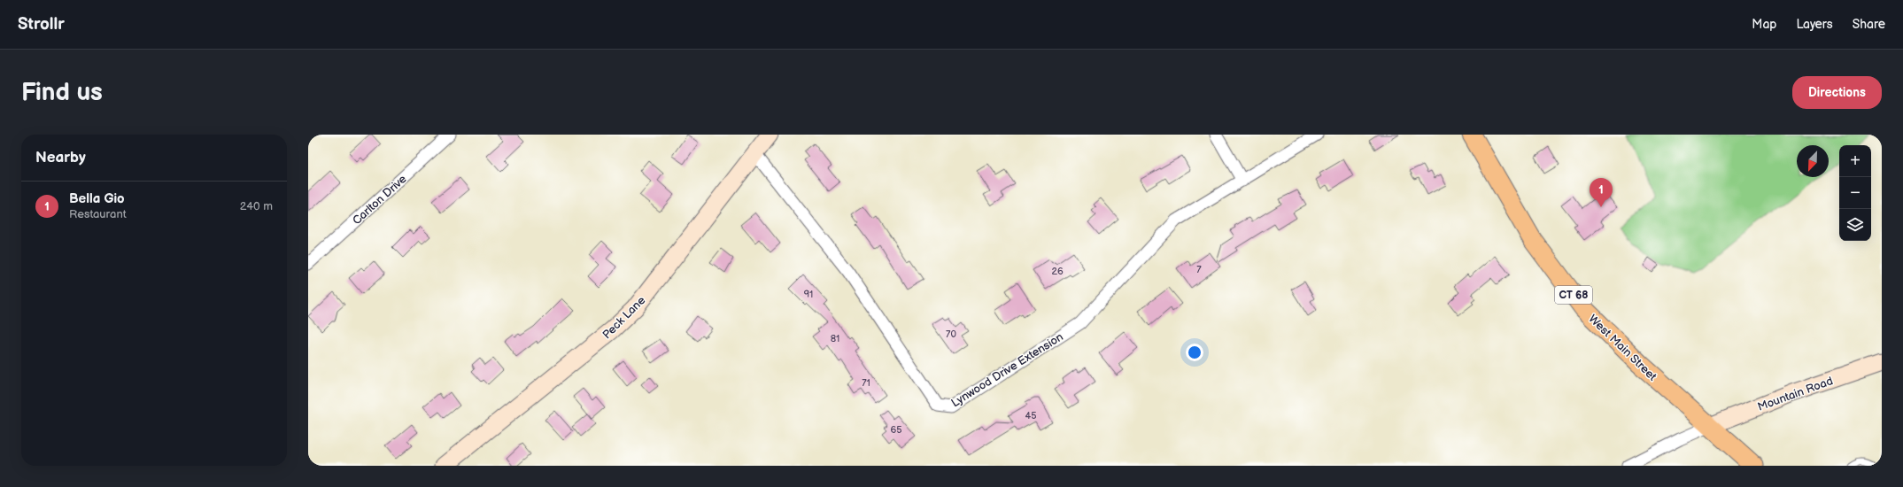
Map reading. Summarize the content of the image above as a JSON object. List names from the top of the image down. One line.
{"streets":{"main road":["CT 68","West Main Street"],"street":["Carlton Drive","Peck Lane","Lynwood Drive Extension","Mountain Road"]},"crossings":[["Peck Lane","Lynwood Drive Extension"],["West Main Street","Mountain Road"]],"house_numbers":["7","26","91","70","81","71","45","65"],"north":"bottom left","page":{"header":"Strollr","nav":["Map","Layers","Share"],"buttons":"Directions","title":"Find us","heading":"Nearby","map_buttons":["+","−"],"pins":"1","list":[{"mark":"1","name":"Bella Gio","note":"Restaurant","value":"240 m"}]}}
